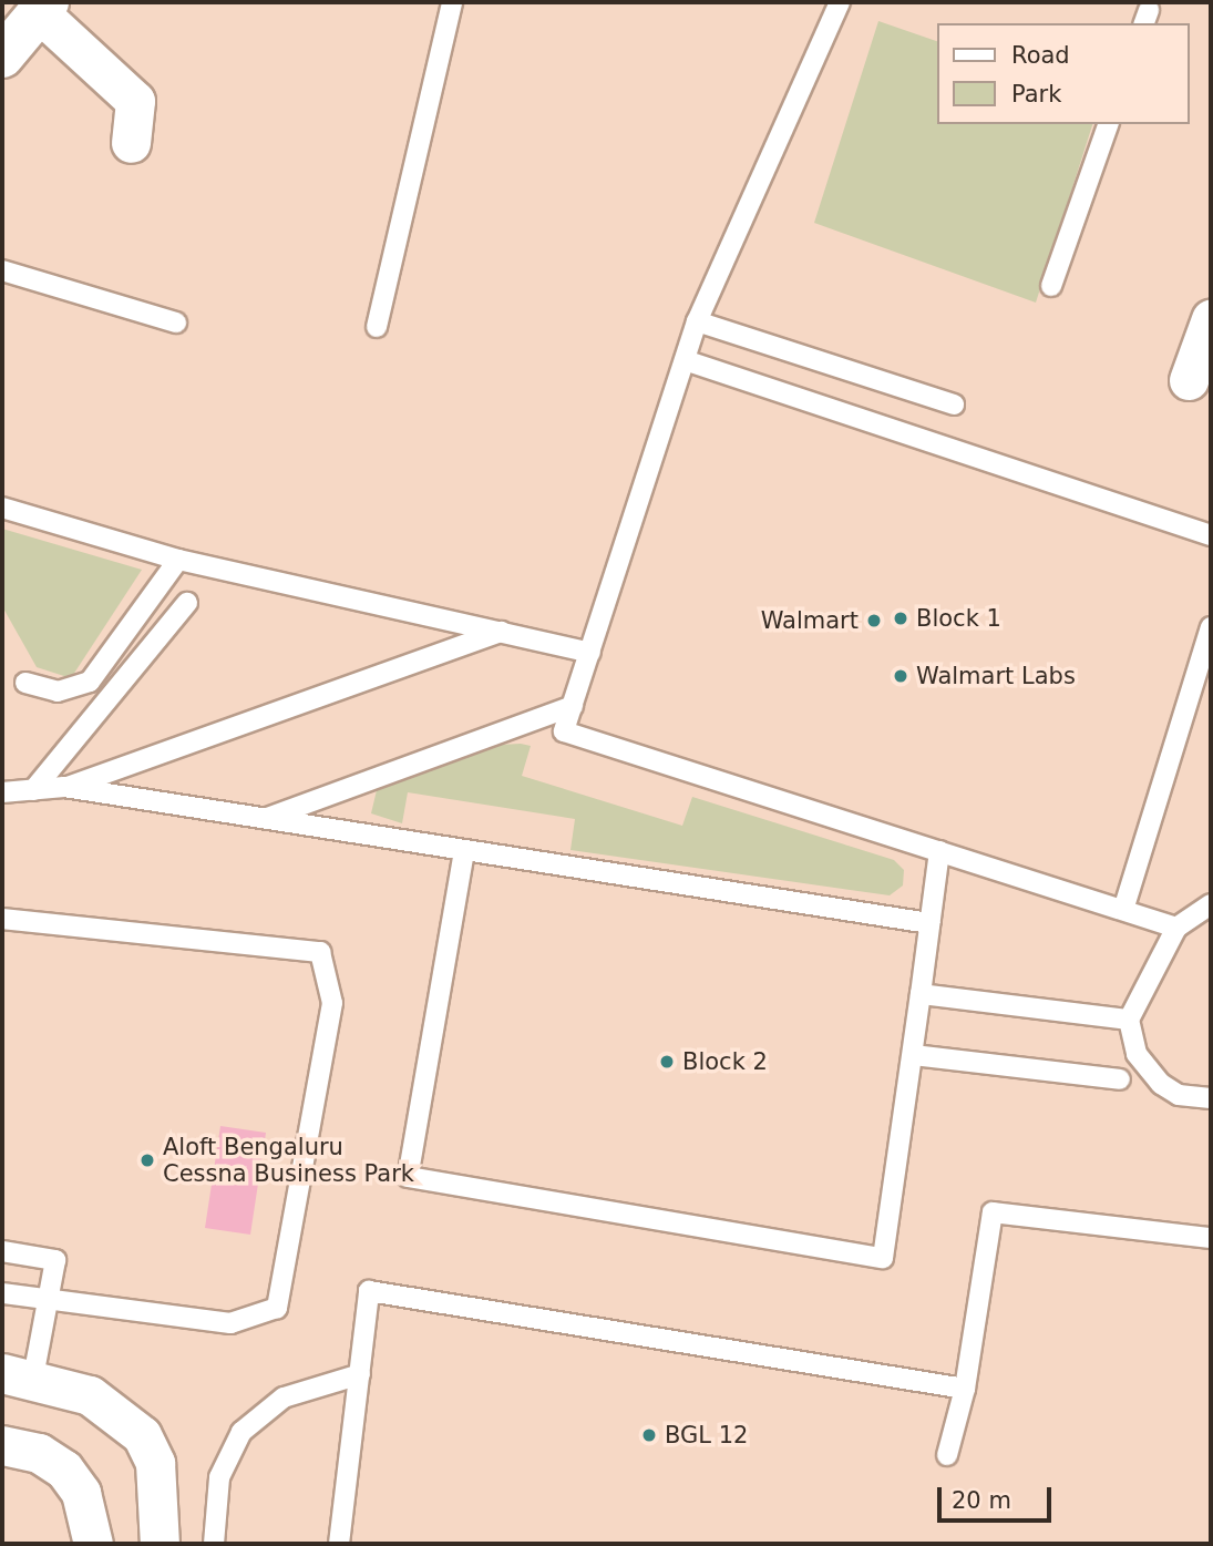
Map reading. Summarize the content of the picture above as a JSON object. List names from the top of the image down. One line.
{"places":["Block 1","Walmart","Walmart Labs","Block 2","Aloft Bengaluru Cessna Business Park","BGL 12"],"legend":["Road","Park"],"scale_bar":"20 m"}
